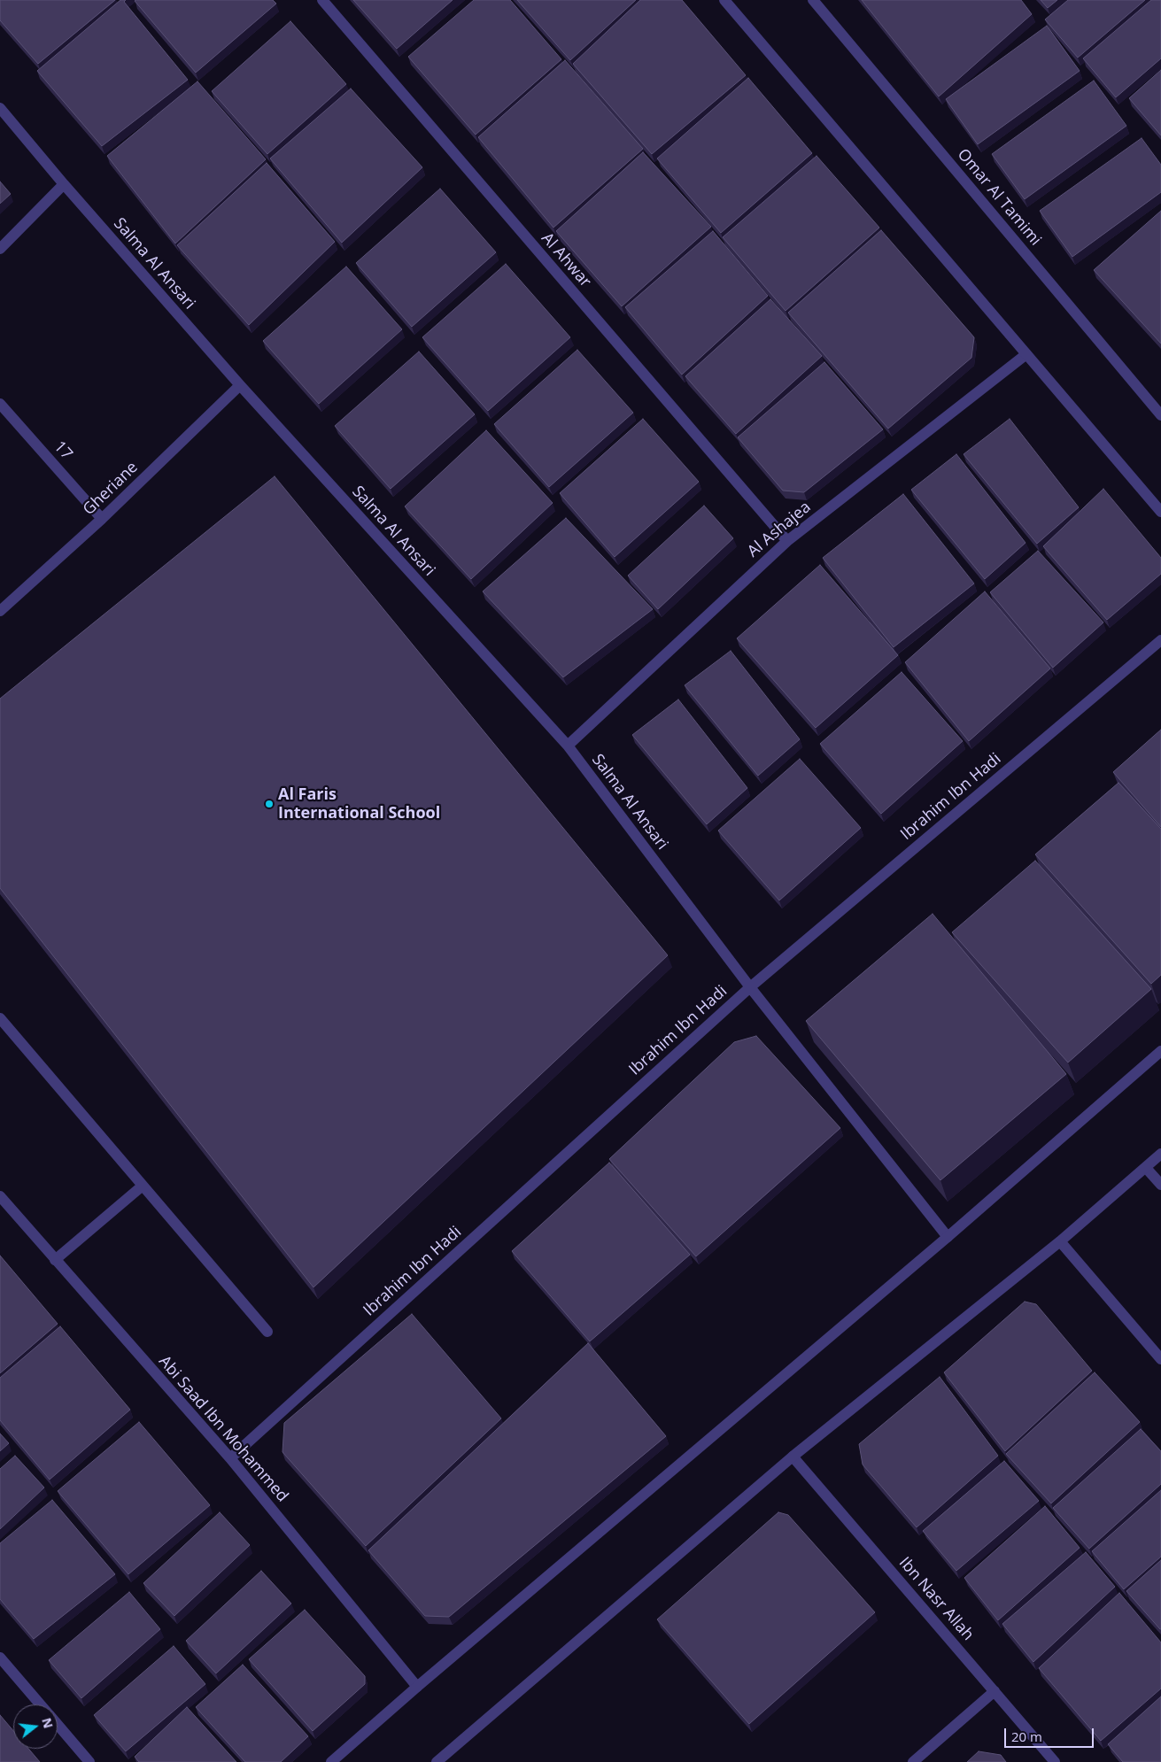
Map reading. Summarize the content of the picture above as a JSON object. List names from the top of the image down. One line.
{"streets":{"street":["Omar Al Tamimi","Al Ahwar","Salma Al Ansari","17","Gheriane","Al Ashajea","Ibrahim Ibn Hadi","Abi Saad Ibn Mohammed","Ibn Nasr Allah"]},"crossings":[["Al Ahwar","Al Ashajea"],["Salma Al Ansari","Gheriane"],["Salma Al Ansari","Al Ashajea"],["Salma Al Ansari","Ibrahim Ibn Hadi"],["17","Gheriane"],["Ibrahim Ibn Hadi","Abi Saad Ibn Mohammed"]],"places":["Al Faris International School"],"scale_bar":"20 m","north":"right"}
